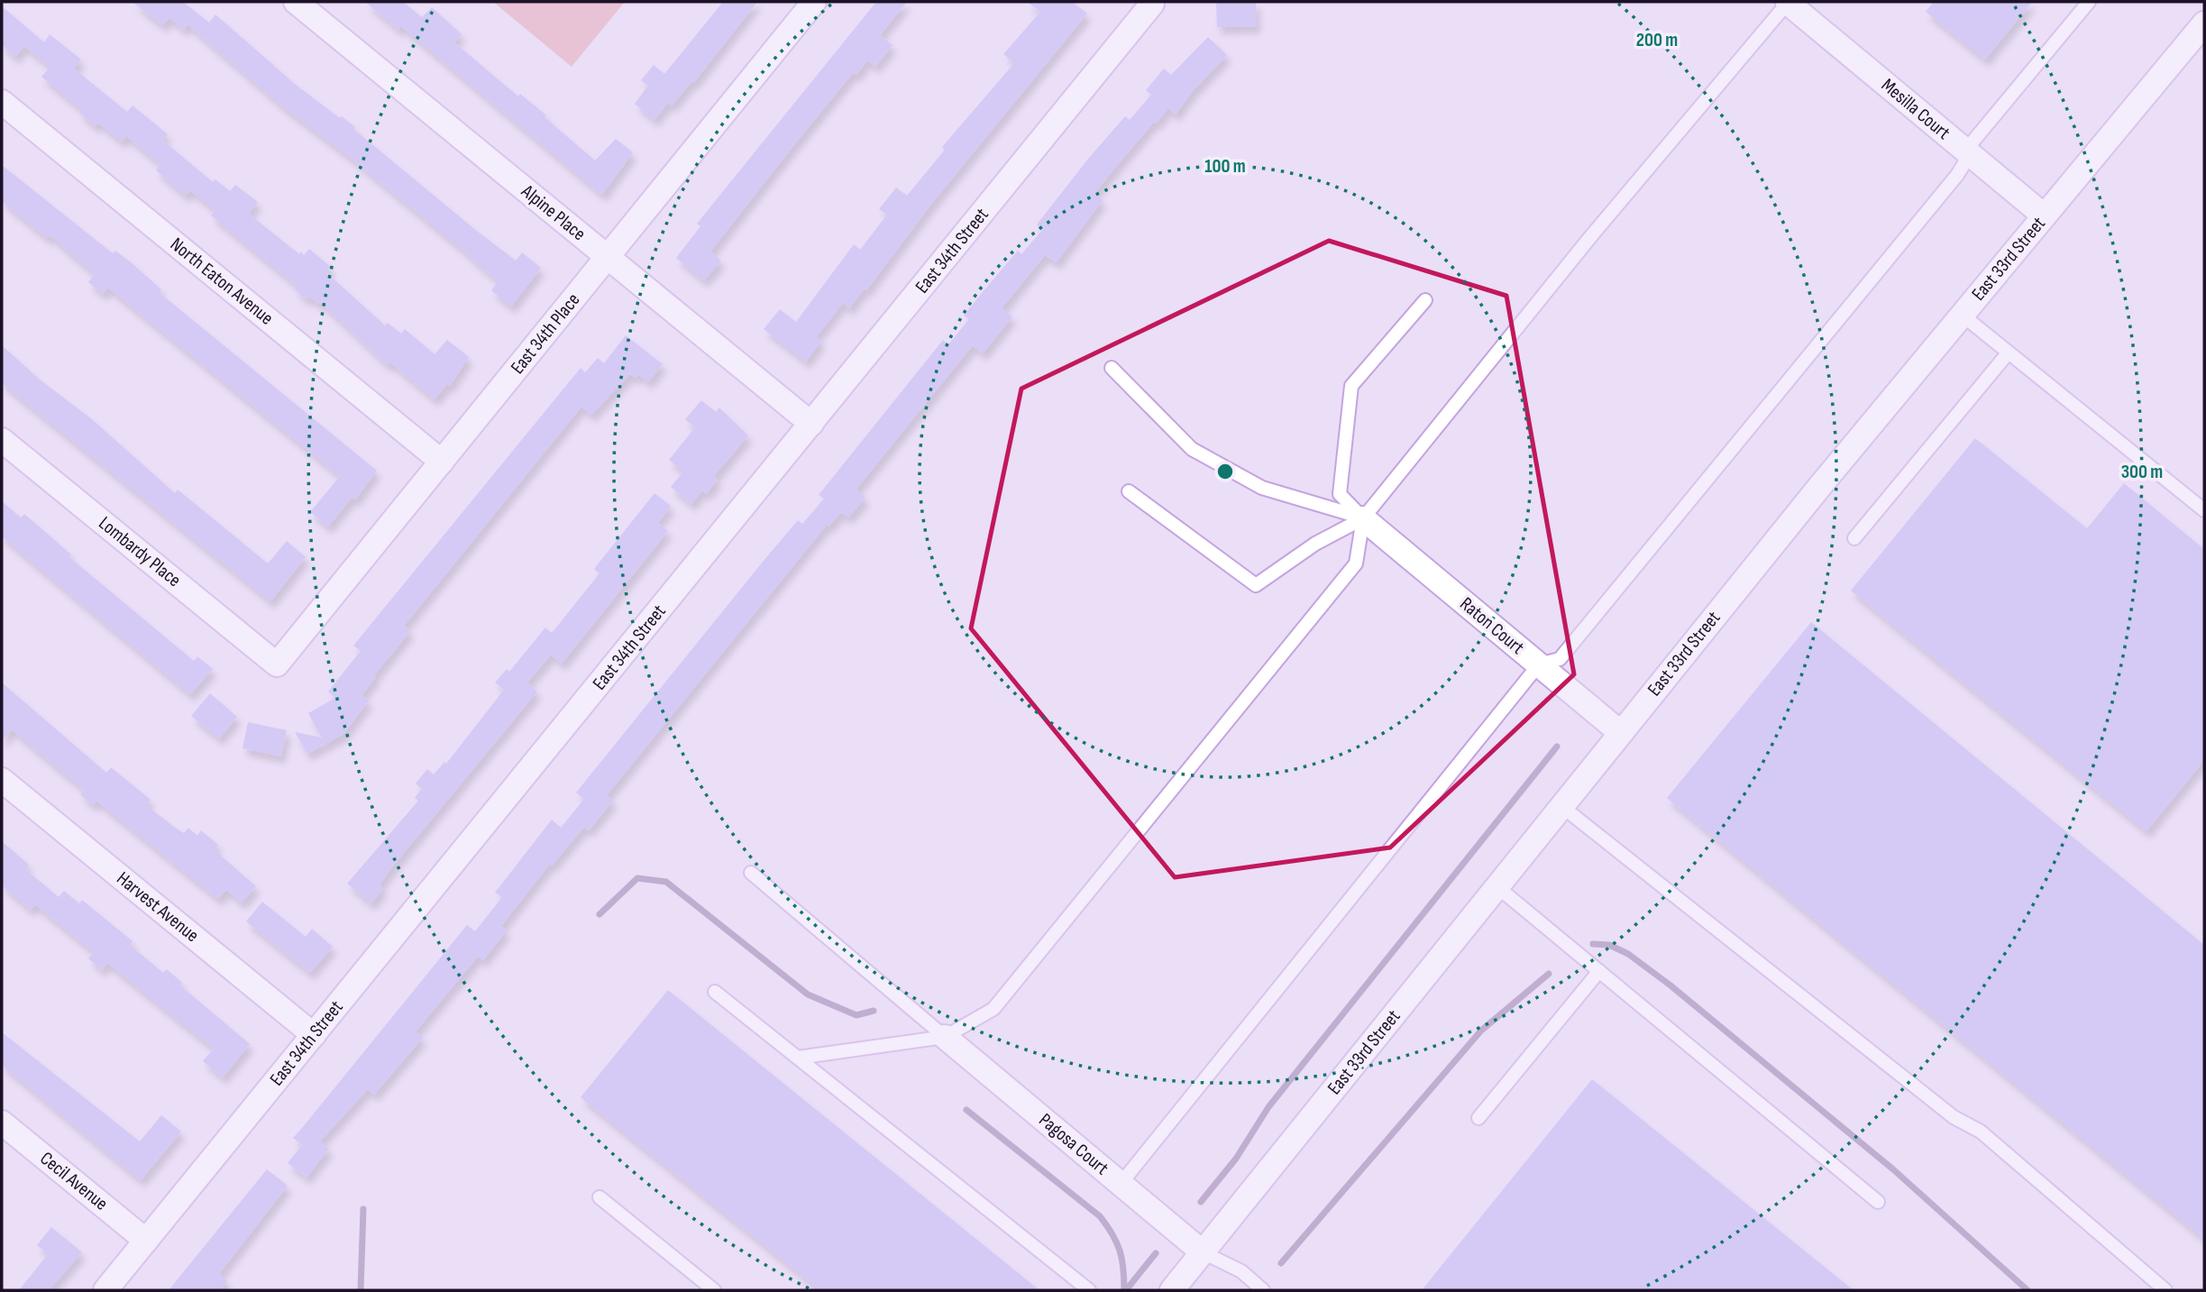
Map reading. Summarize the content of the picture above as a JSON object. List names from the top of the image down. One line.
{"streets":{"street":["Mesilla Court","Alpine Place","East 34th Street","East 33rd Street","North Eaton Avenue","East 34th Place","Lombardy Place","Raton Court","Harvest Avenue","Pagosa Court","Cecil Avenue"]},"crossings":[["Mesilla Court","East 33rd Street"],["Alpine Place","East 34th Street"],["Alpine Place","East 34th Place"],["East 34th Street","Harvest Avenue"],["East 34th Street","Cecil Avenue"],["East 33rd Street","Raton Court"],["East 33rd Street","Pagosa Court"],["North Eaton Avenue","East 34th Place"],["East 34th Place","Lombardy Place"]],"rings":["200 m","100 m","300 m"]}
